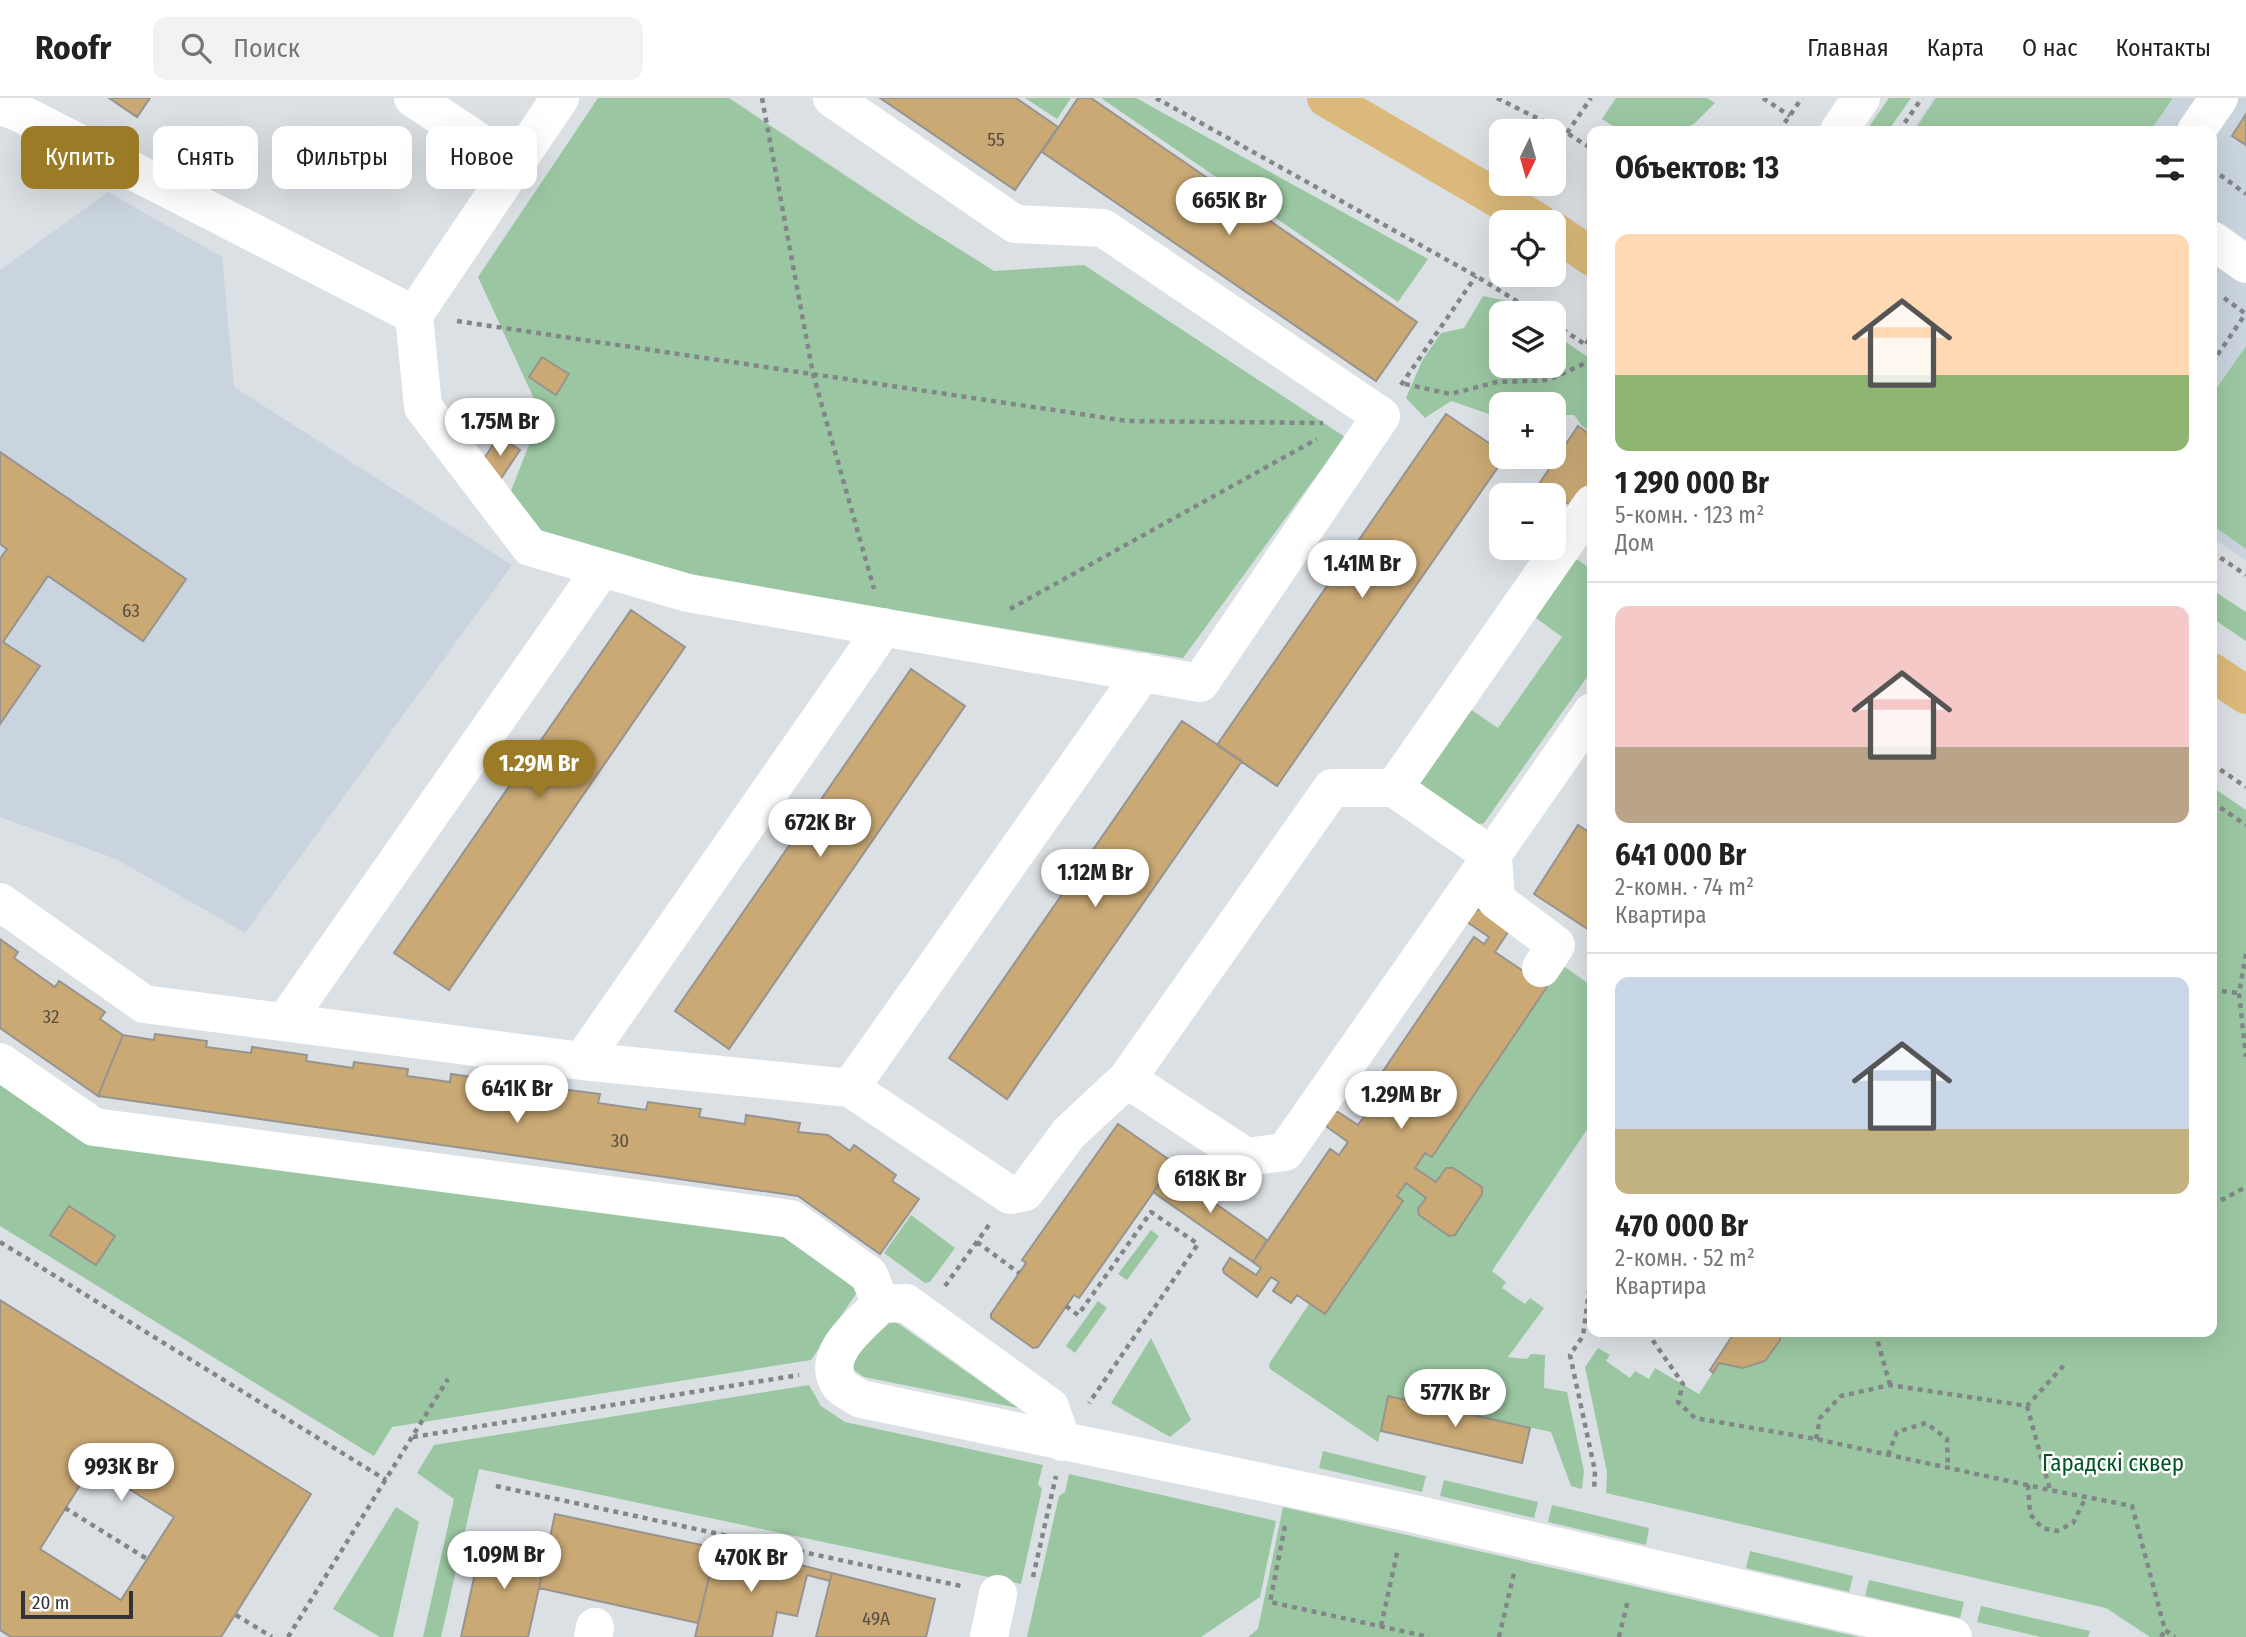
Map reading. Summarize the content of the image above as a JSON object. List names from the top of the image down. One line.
{"parks":["Гарадскі сквер"],"house_numbers":["55","63","32","30","49А"],"scale_bar":"20 m","north":"bottom","page":{"header":"Roofr","search":"Поиск","nav":["Главная","Карта","О нас","Контакты"],"map_buttons":["+","−"],"chip":["Купить","Снять","Фильтры","Новое"],"heading":"Объектов: 13","price":["665K Br","1.75M Br","1.41M Br","1.29M Br","672K Br","1.12M Br","641K Br","1.29M Br","618K Br","577K Br","993K Br","1.09M Br","470K Br"],"list":[{"name":"1 290 000 Br","note":"5-комн. · 123 m² · Дом"},{"name":"641 000 Br","note":"2-комн. · 74 m² · Квартира"},{"name":"470 000 Br","note":"2-комн. · 52 m² · Квартира"}],"scale":"20 m"}}
